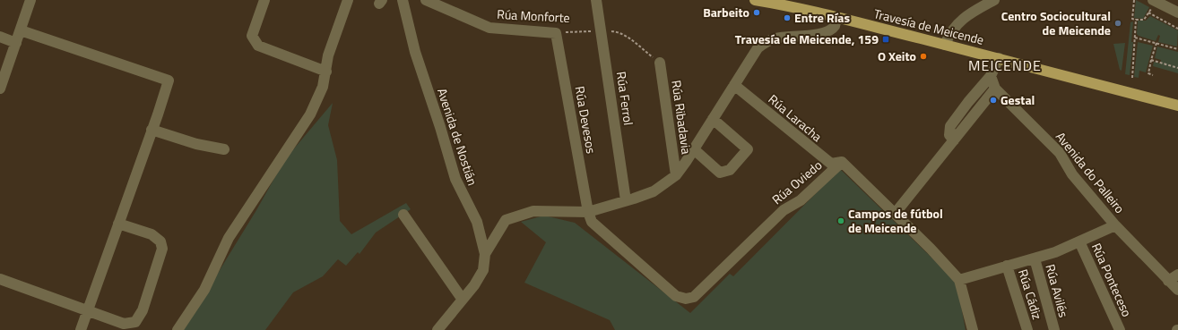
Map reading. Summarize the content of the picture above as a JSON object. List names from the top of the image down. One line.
{"streets":{"main road":["Travesía de Meicende"],"street":["Rúa Monforte","Rúa Ferrol","Rúa Ribadavia","Rúa Laracha","Rúa Devesos","Avenida de Nostián","Avenida do Palleiro","Rúa Oviedo","Rúa Ponteceso","Rúa Avilés","Rúa Cádiz"]},"crossings":[["Rúa Monforte","Rúa Ferrol"],["Rúa Monforte","Rúa Ribadavia"],["Rúa Monforte","Rúa Devesos"],["Rúa Laracha","Rúa Oviedo"],["Rúa Devesos","Rúa Oviedo"]],"districts":["MEICENDE"],"places":{"other":["Barbeito","Entre Rías","Centro Sociocultural de Meicende","O Xeito","Gestal","Campos de fútbol de Meicende"],"transit":["Travesía de Meicende, 159"]}}
